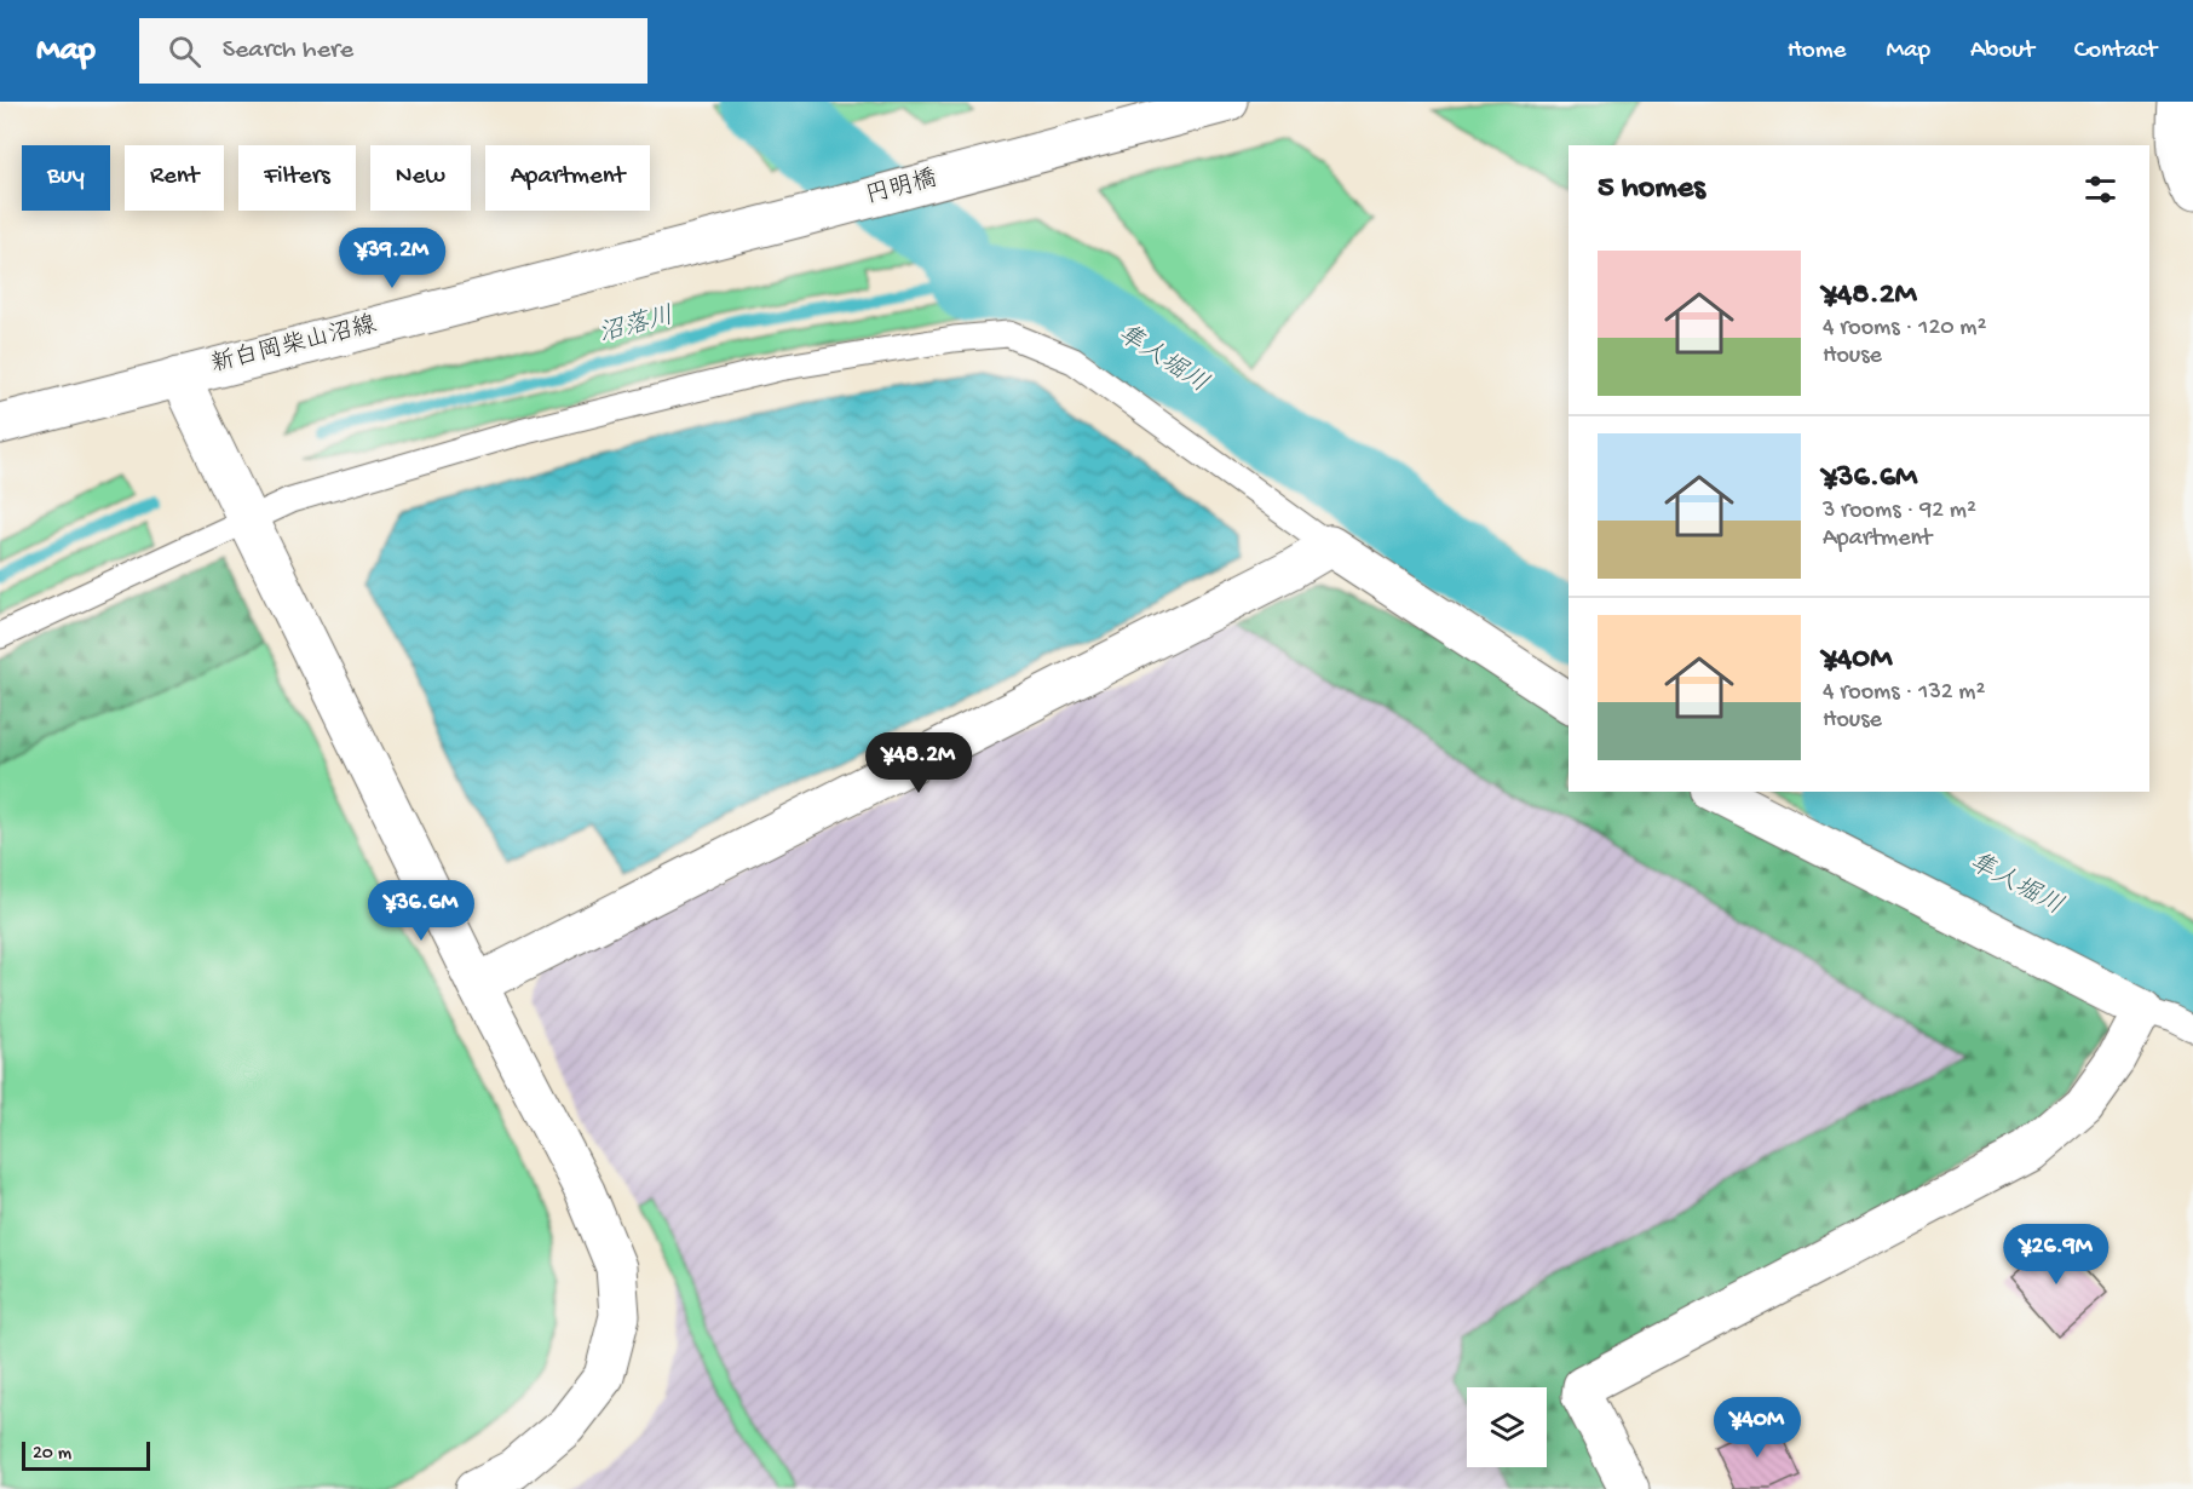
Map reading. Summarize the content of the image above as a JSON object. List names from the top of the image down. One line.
{"streets":{"street":["円明橋","新白岡柴山沼線"]},"crossings":[["円明橋","新白岡柴山沼線"]],"water":["沼落川","隼人堀川"],"scale_bar":"20 m","page":{"header":"Map","search":"Search here","nav":["Home","Map","About","Contact"],"chip":["Buy","Rent","Filters","New","Apartment"],"heading":"5 homes","price":["¥39.2M","¥48.2M","¥36.6M","¥26.9M","¥40M"],"list":[{"name":"¥48.2M","note":"4 rooms · 120 m² · House"},{"name":"¥36.6M","note":"3 rooms · 92 m² · Apartment"},{"name":"¥40M","note":"4 rooms · 132 m² · House"}],"scale":"20 m"}}
